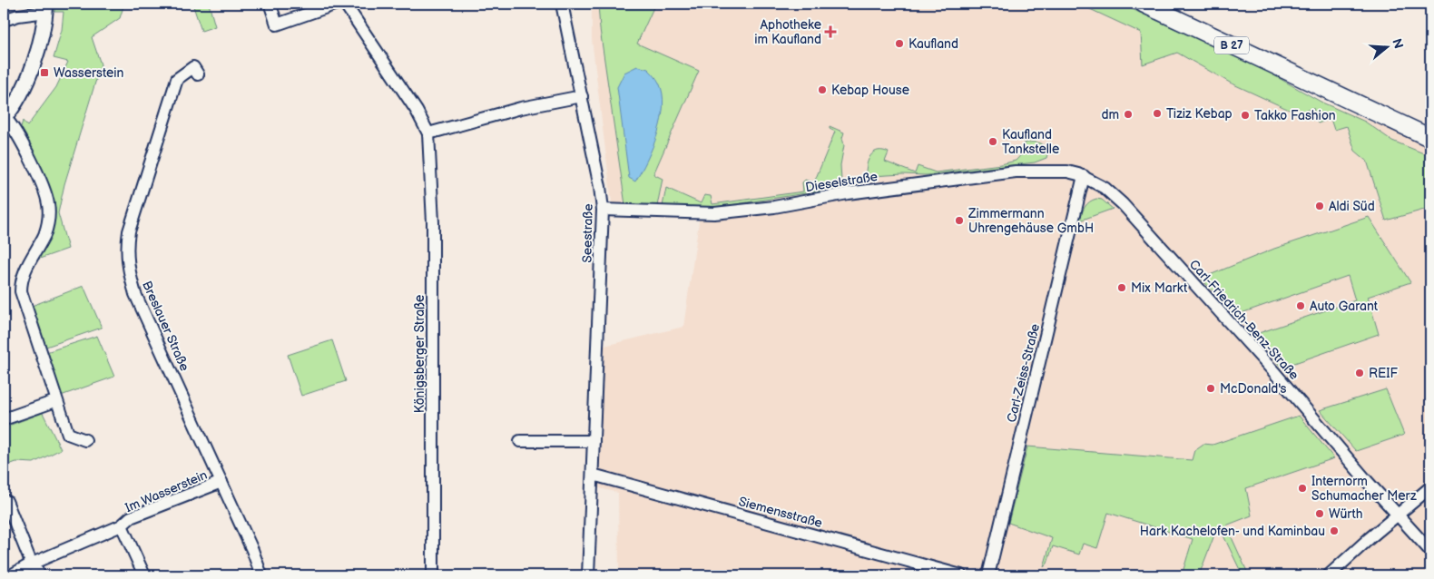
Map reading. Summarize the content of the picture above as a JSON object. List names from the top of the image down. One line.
{"streets":{"main road":["B 27"],"street":["Dieselstraße","Seestraße","Carl-Friedrich-Benz-Straße","Breslauer Straße","Königsberger Straße","Carl-Zeiss-Straße","Im Wasserstein","Siemensstraße"]},"crossings":[["Dieselstraße","Seestraße"],["Dieselstraße","Carl-Friedrich-Benz-Straße"],["Dieselstraße","Carl-Zeiss-Straße"],["Seestraße","Siemensstraße"],["Carl-Friedrich-Benz-Straße","Carl-Zeiss-Straße"],["Breslauer Straße","Im Wasserstein"]],"places":{"health":["Aphotheke im Kaufland"],"other":["Kaufland","Kebap House","Tiziz Kebap","dm","Takko Fashion","Kaufland Tankstelle","Aldi Süd","Zimmermann Uhrengehäuse GmbH","Mix Markt","Auto Garant","REIF","McDonald's","Internorm Schumacher Merz","Würth","Hark Kachelofen- und Kaminbau"],"transit":["Wasserstein"]},"north":"right"}
